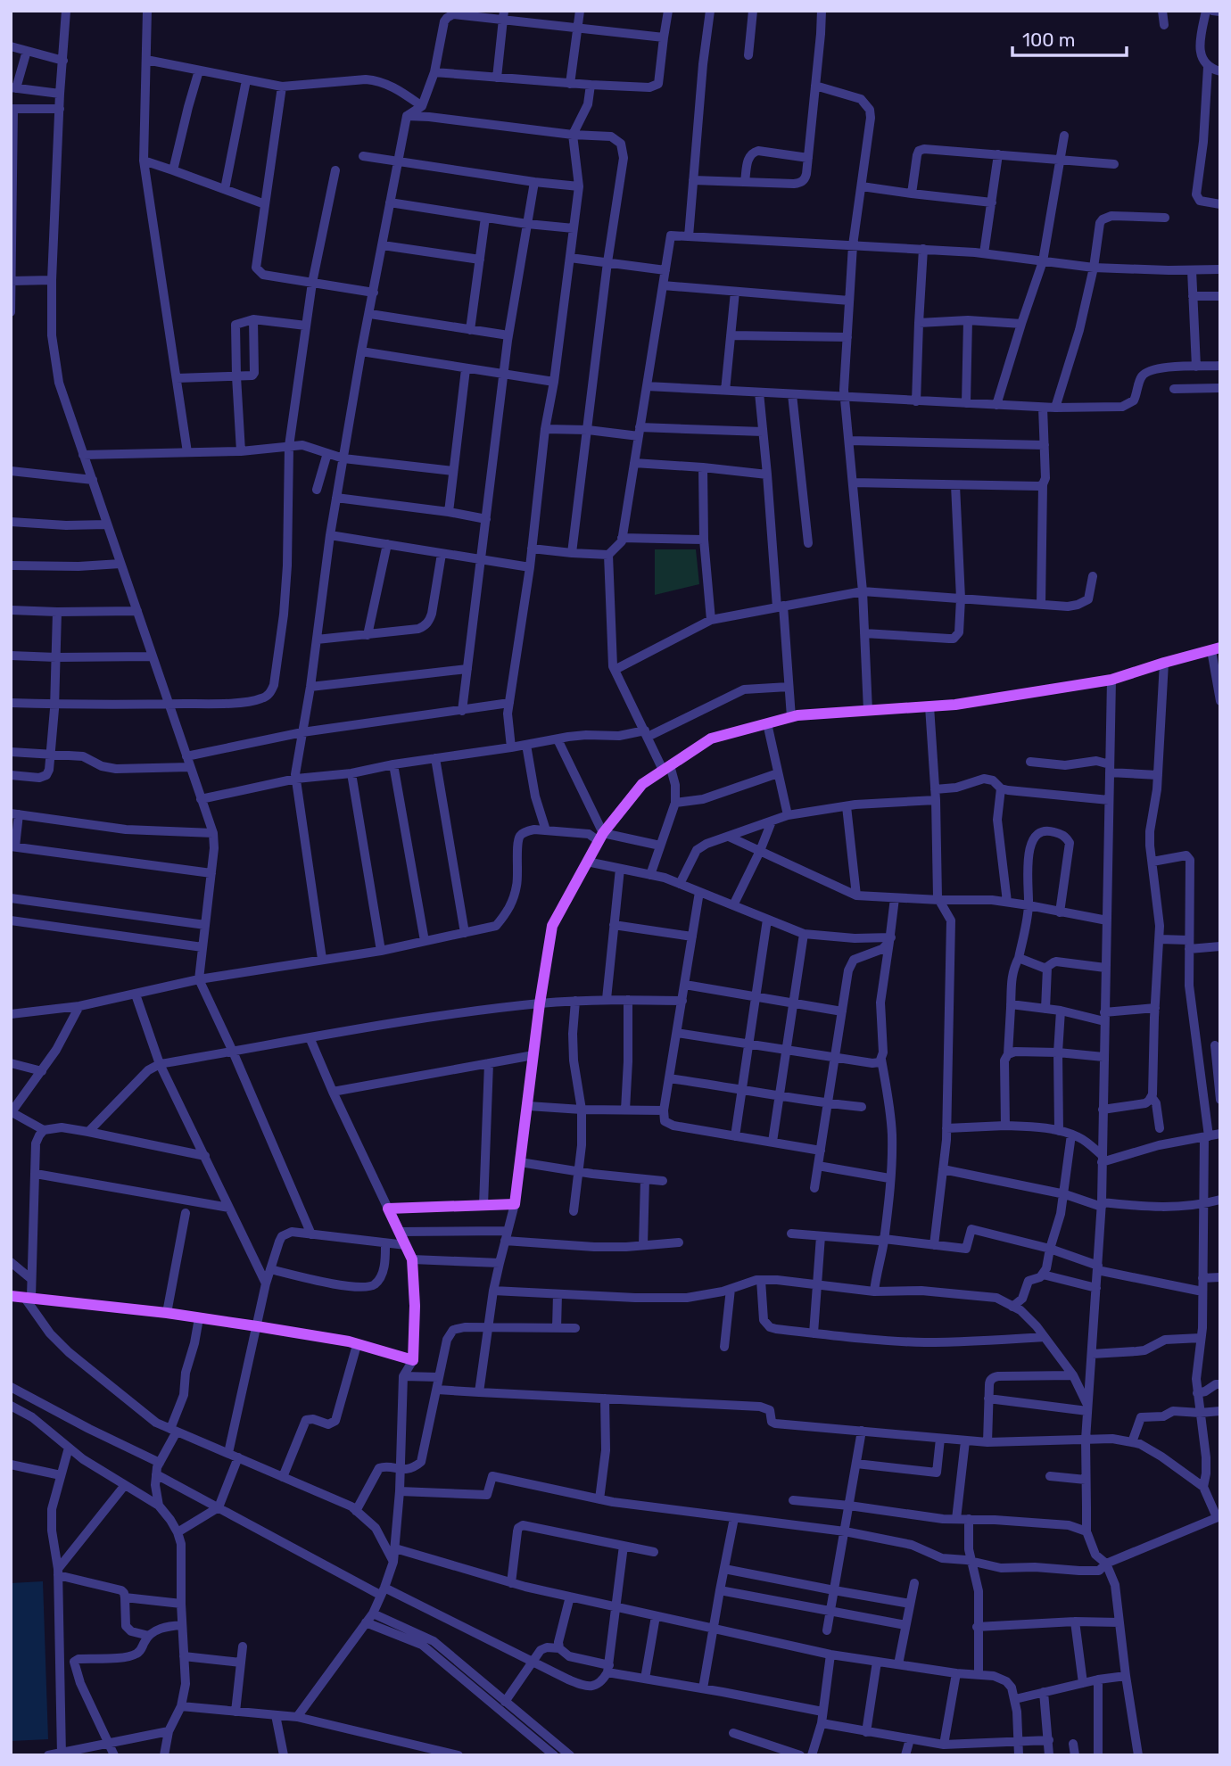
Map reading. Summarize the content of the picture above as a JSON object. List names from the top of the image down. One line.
{"scale_bar":"100 m"}
